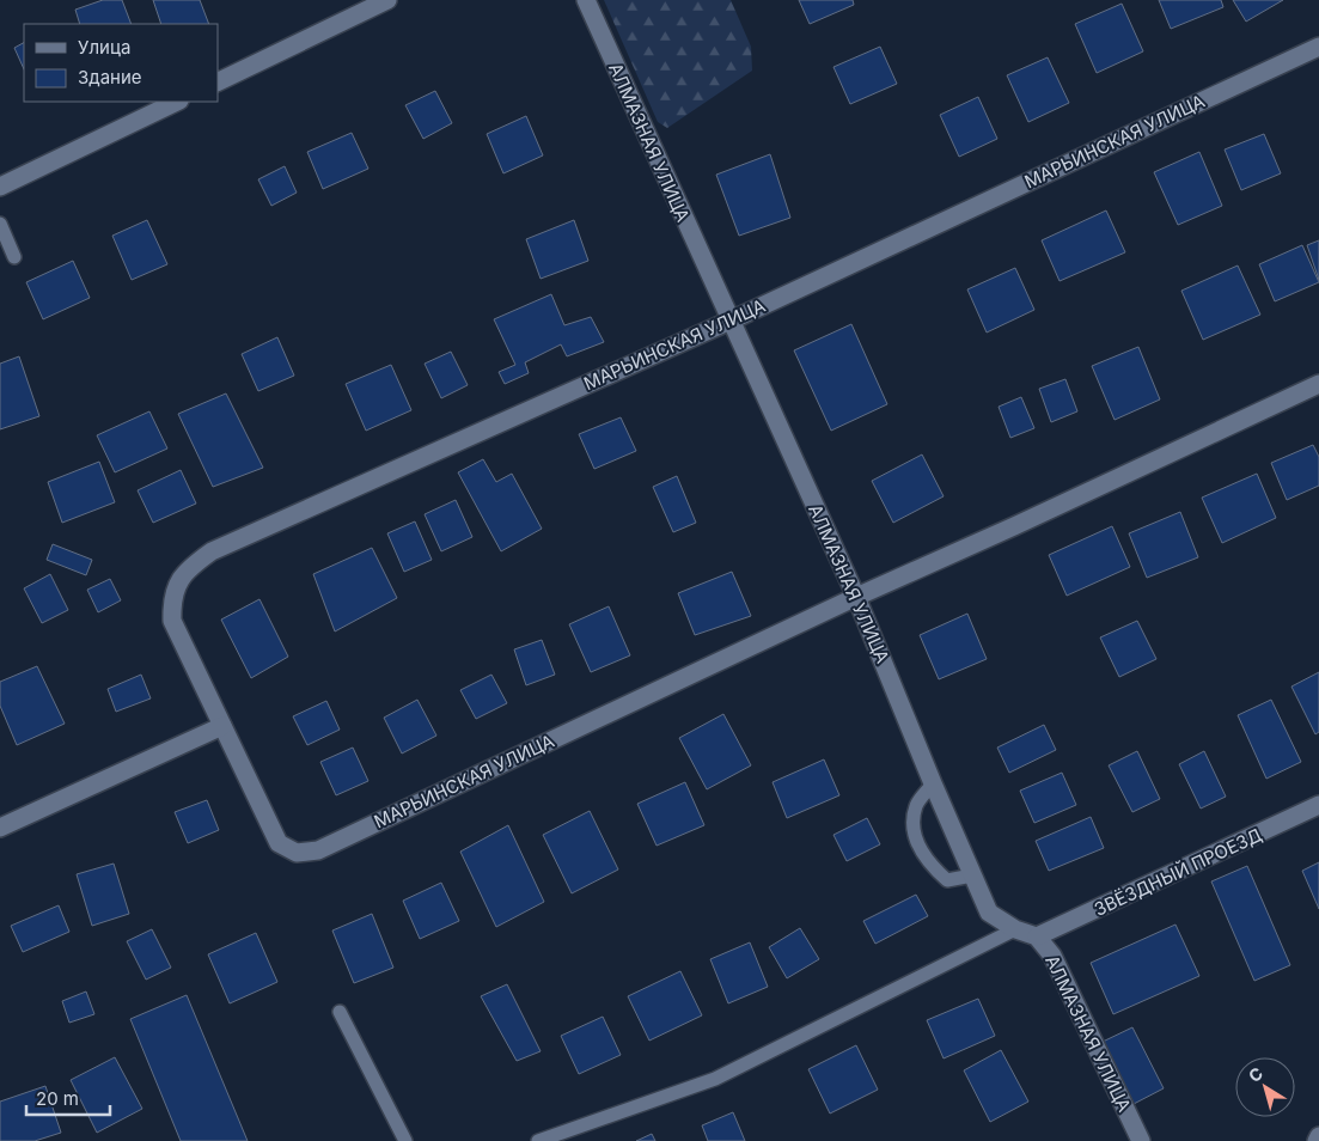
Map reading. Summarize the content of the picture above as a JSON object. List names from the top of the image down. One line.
{"streets":{"street":["МАРЬИНСКАЯ УЛИЦА","АЛМАЗНАЯ УЛИЦА","ЗВЁЗДНЫЙ ПРОЕЗД"]},"crossings":[["МАРЬИНСКАЯ УЛИЦА","АЛМАЗНАЯ УЛИЦА"],["АЛМАЗНАЯ УЛИЦА","ЗВЁЗДНЫЙ ПРОЕЗД"]],"legend":["Улица","Здание"],"scale_bar":"20 m","north":"top left"}
